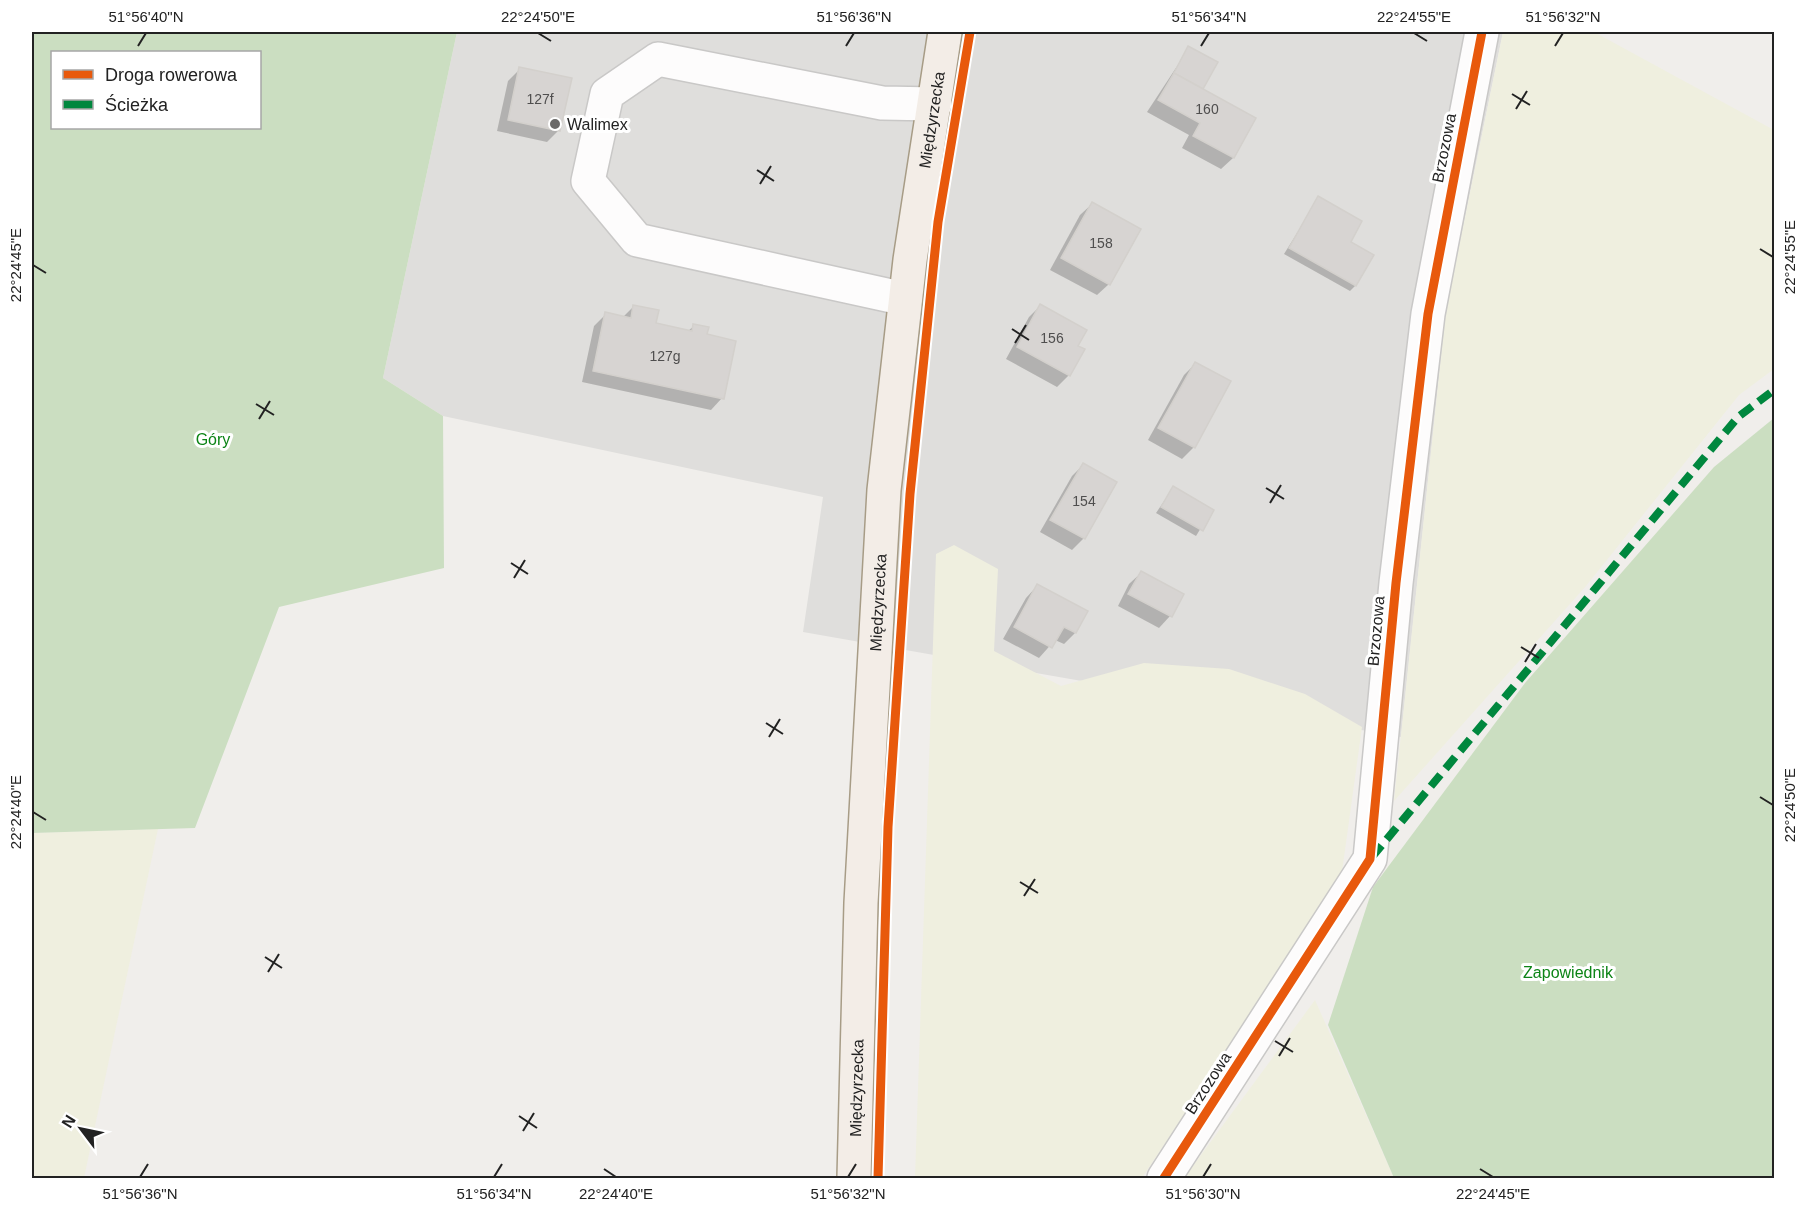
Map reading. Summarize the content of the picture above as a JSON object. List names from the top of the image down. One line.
{"streets":{"main road":["Międzyrzecka"],"street":["Brzozowa"]},"parks":["Góry","Zapowiednik"],"places":["Walimex"],"house_numbers":["127f","160","158","156","127g","154"],"legend":["Droga rowerowa","Ścieżka"],"north":"top left","coordinates":["51°56'40\"N","22°24'50\"E","51°56'36\"N","51°56'34\"N","22°24'55\"E","51°56'32\"N","22°24'45\"E","22°24'40\"E","51°56'30\"N"]}
